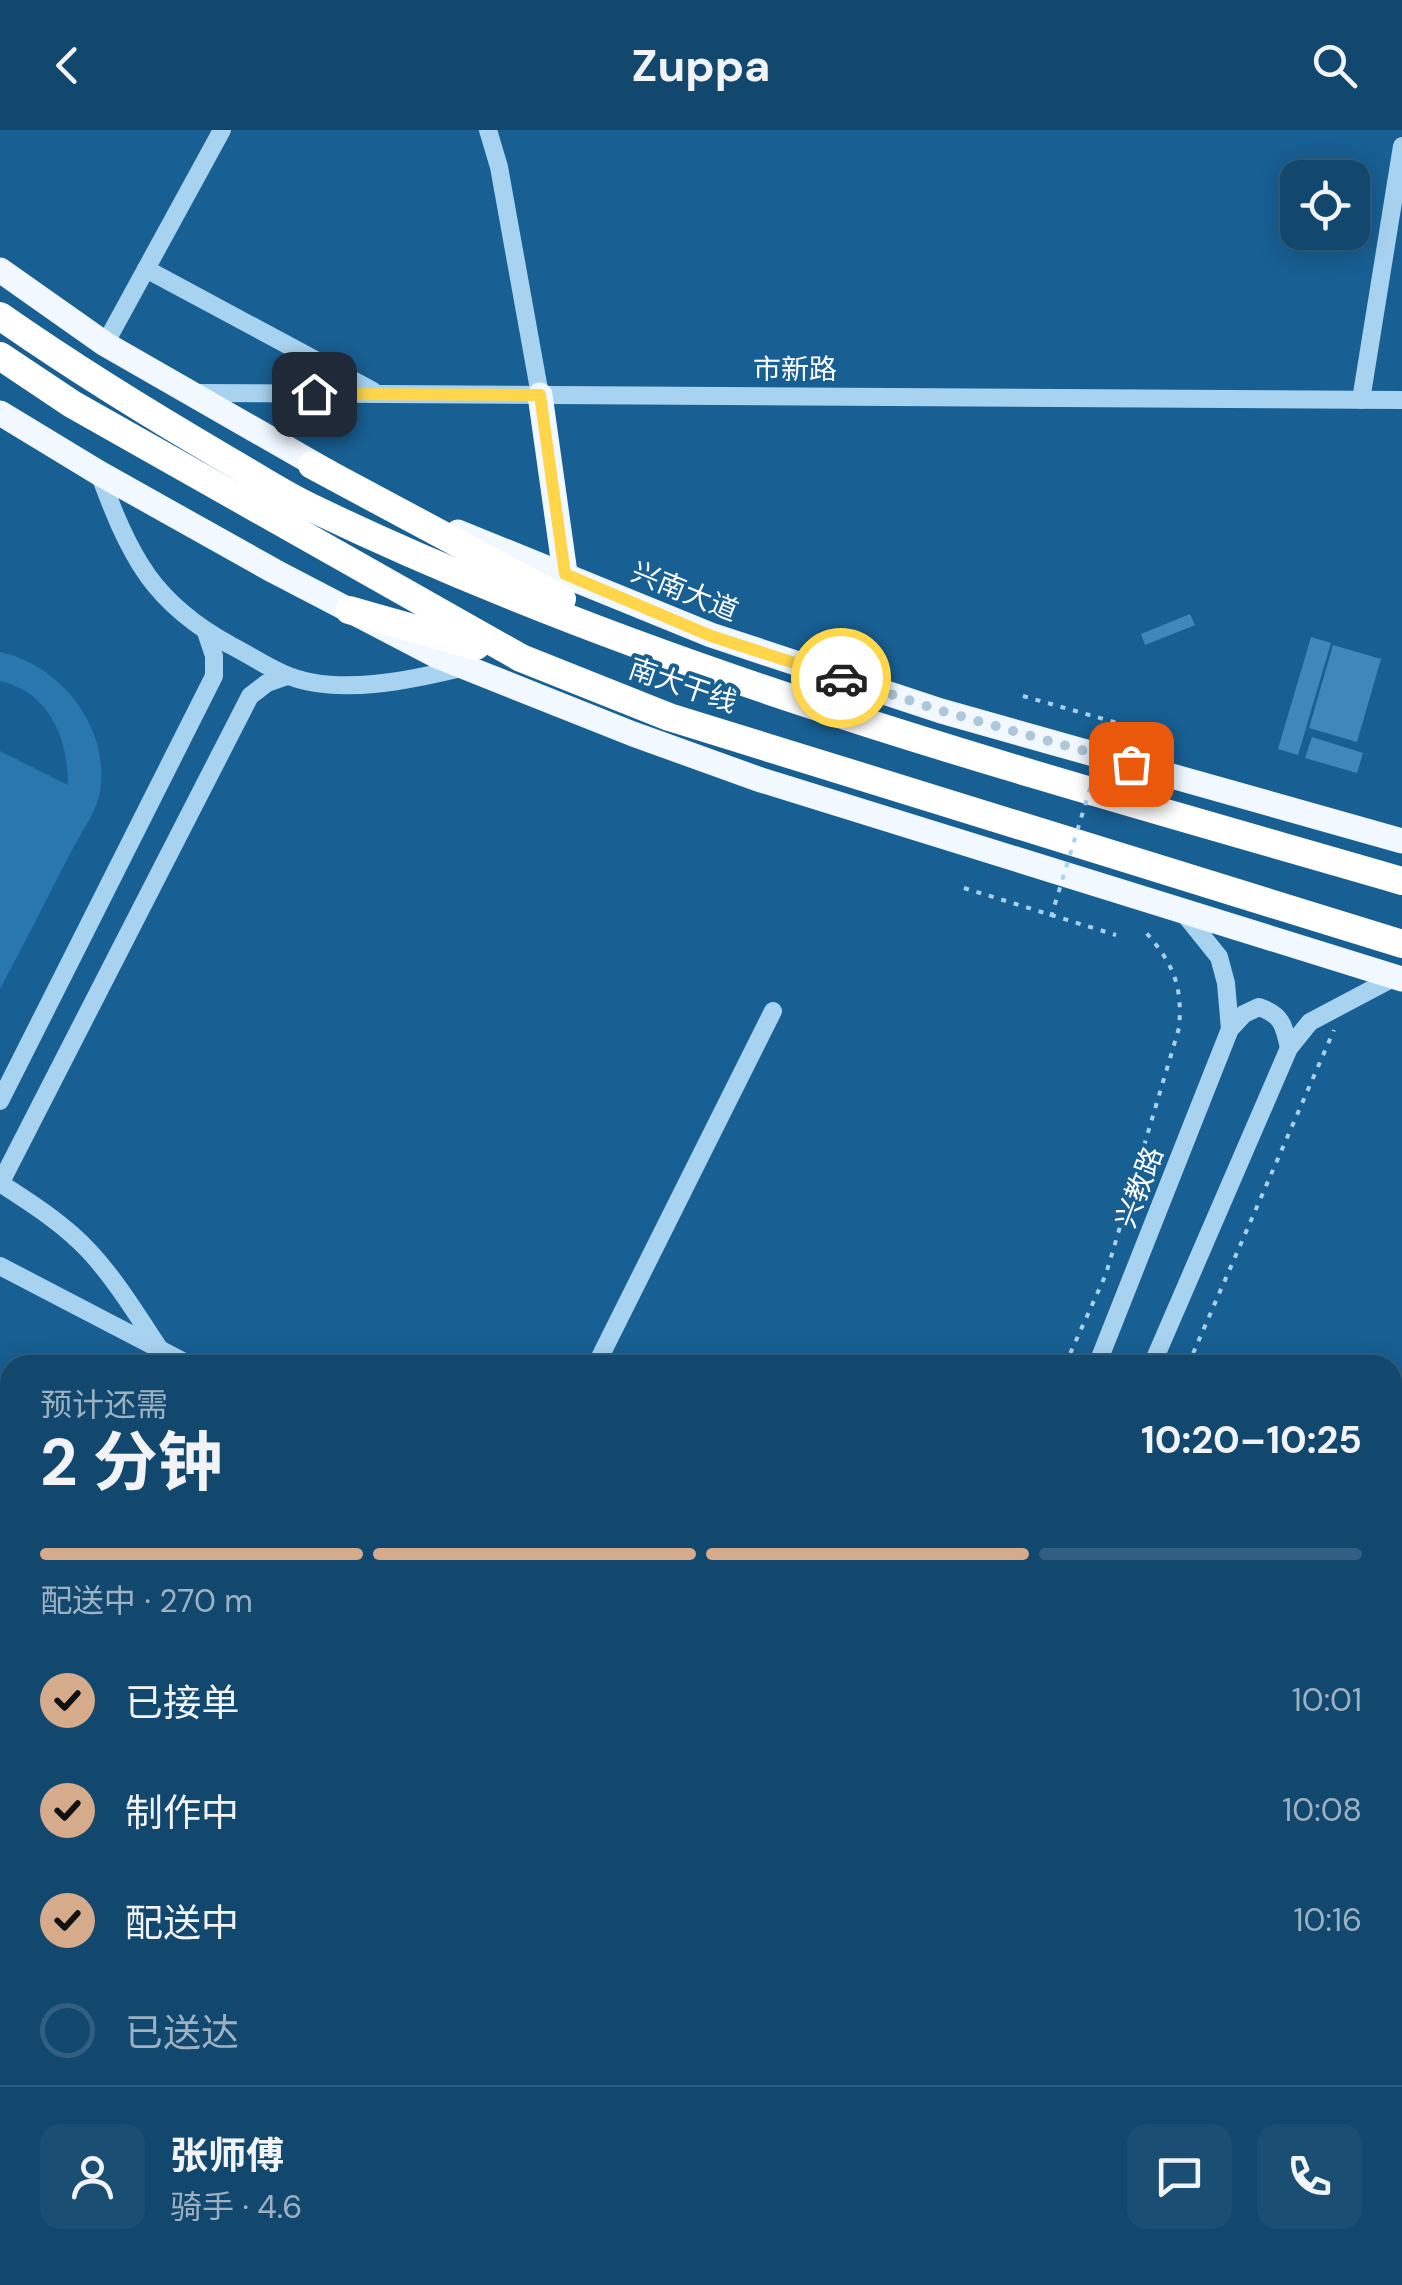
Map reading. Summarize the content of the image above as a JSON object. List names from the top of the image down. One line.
{"streets":{"highway":["南大干线"],"main road":["兴南大道"],"street":["市新路","兴教路"]},"crossings":[["市新路","兴南大道"]],"page":{"header":"Zuppa","heading":["2 分钟","预计还需","10:20–10:25"],"panel":["张师傅","骑手 · 4.6"],"bar":"配送中 · 270 m","list":[["已接单","10:01"],["制作中","10:08"],["配送中","10:16"],"已送达"]}}
